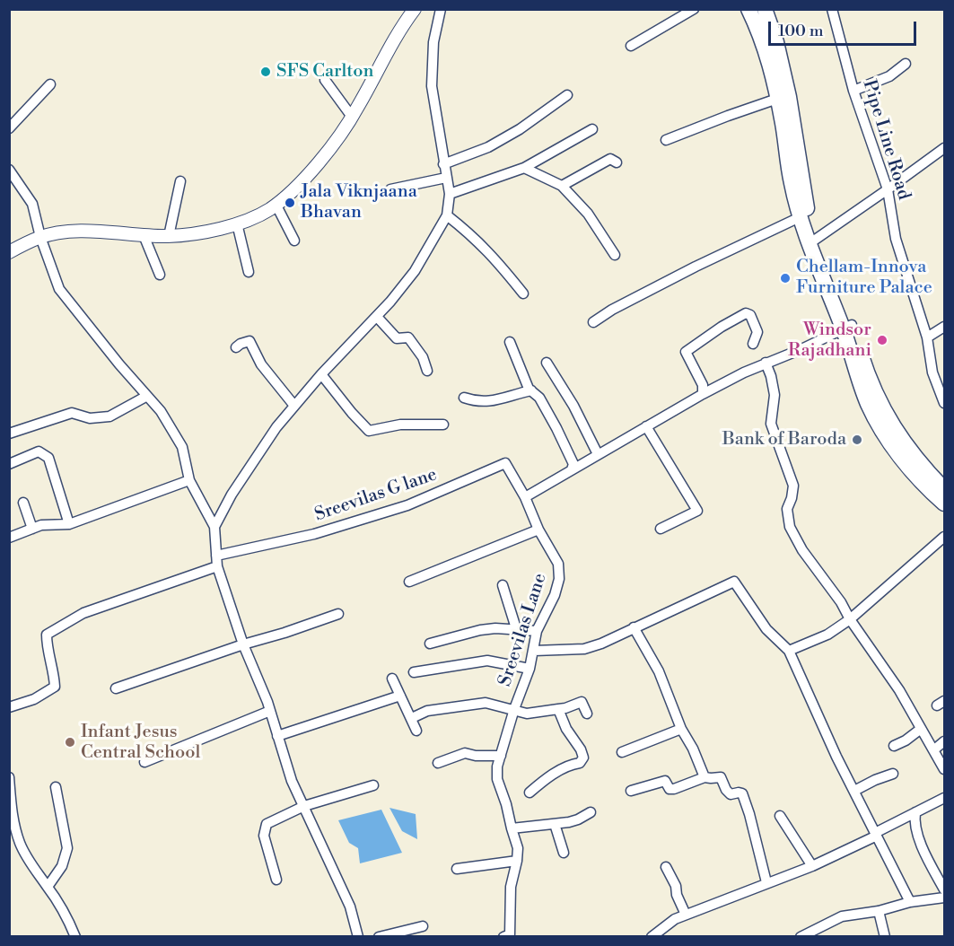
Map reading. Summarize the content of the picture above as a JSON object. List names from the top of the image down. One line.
{"streets":{"street":["Pipe Line Road","Sreevilas G lane","Sreevilas Lane"]},"crossings":[["Sreevilas G lane","Sreevilas Lane"]],"places":["SFS Carlton","Jala Viknjaana Bhavan","Chellam-Innova Furniture Palace","Windsor Rajadhani","Bank of Baroda","Infant Jesus Central School"],"scale_bar":"100 m"}
